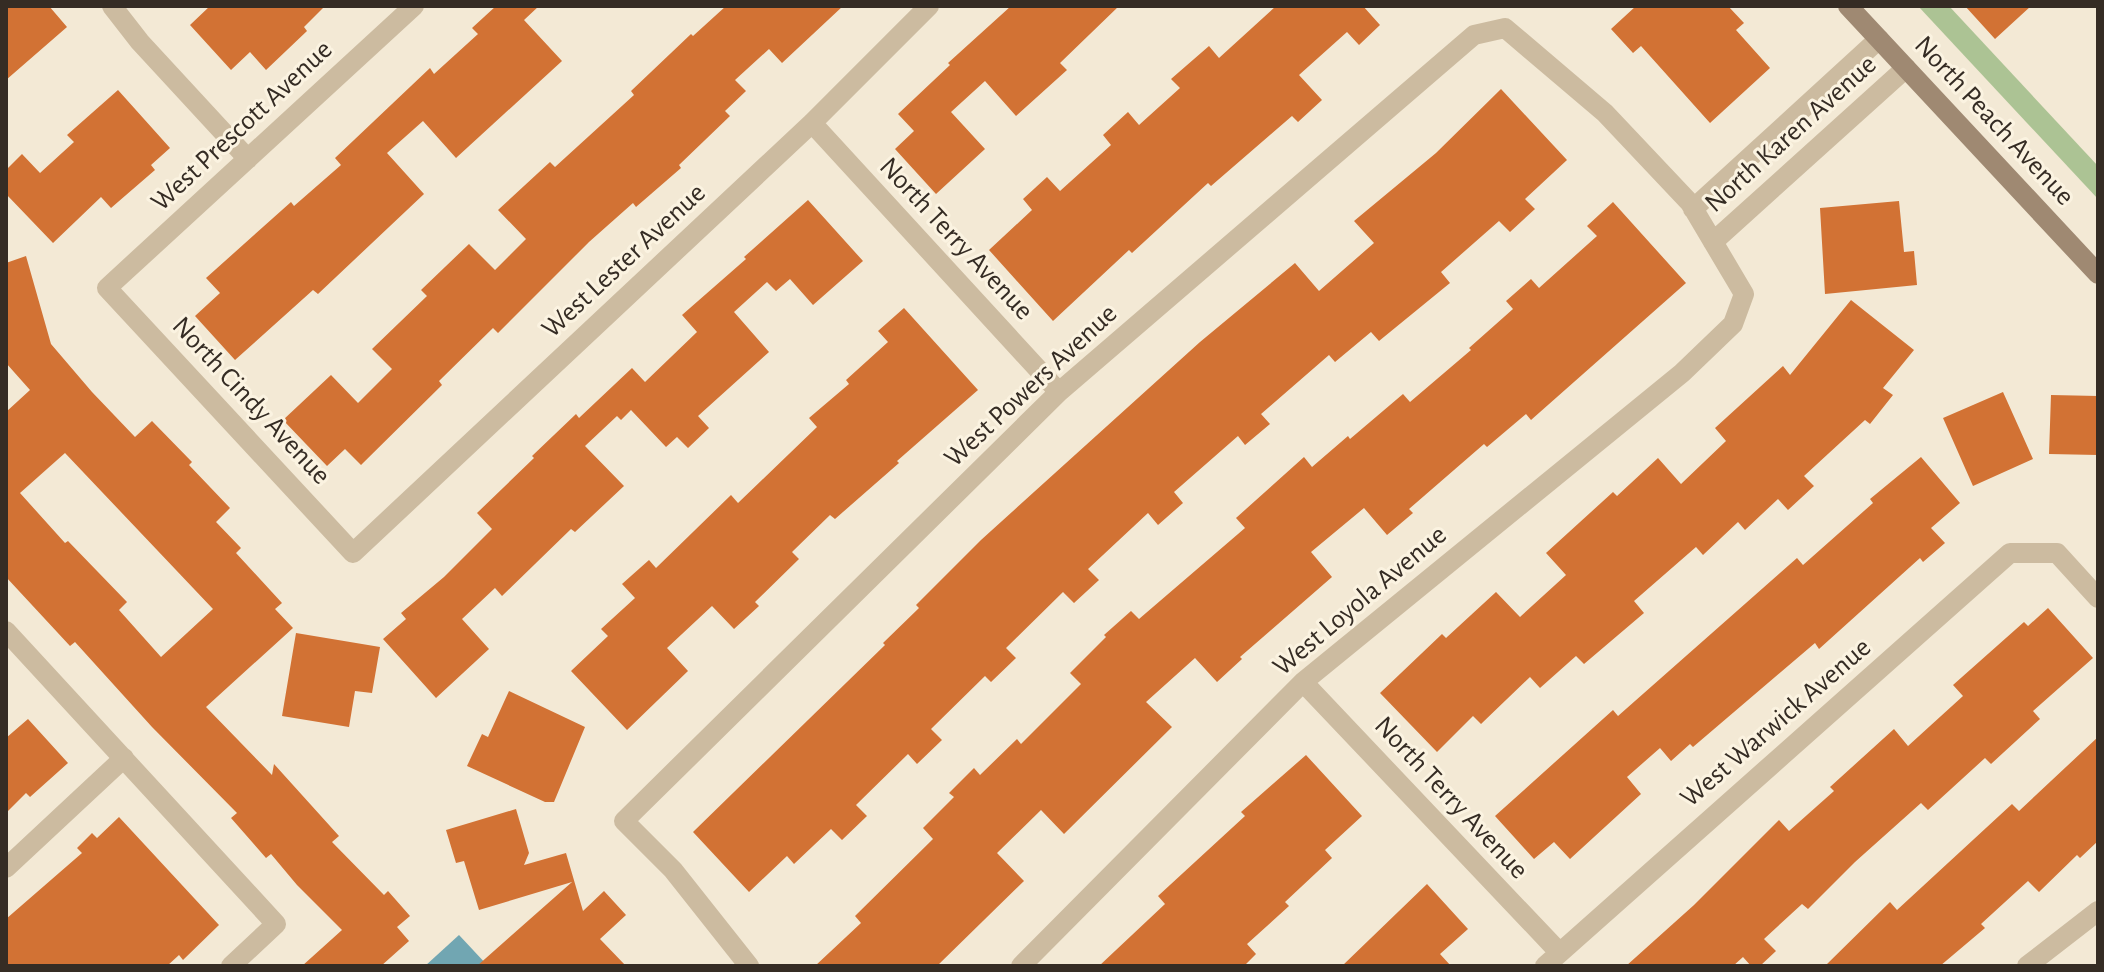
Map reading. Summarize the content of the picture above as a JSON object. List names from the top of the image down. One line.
{"streets":{"street":["North Peach Avenue","West Prescott Avenue","North Karen Avenue","North Terry Avenue","West Lester Avenue","West Powers Avenue","North Cindy Avenue","West Loyola Avenue","West Warwick Avenue"]},"crossings":[["North Peach Avenue","North Karen Avenue"],["West Prescott Avenue","North Cindy Avenue"],["North Karen Avenue","West Powers Avenue"],["North Karen Avenue","West Loyola Avenue"],["North Terry Avenue","West Lester Avenue"],["North Terry Avenue","West Powers Avenue"],["North Terry Avenue","West Loyola Avenue"],["North Terry Avenue","West Warwick Avenue"],["West Lester Avenue","North Cindy Avenue"]]}
